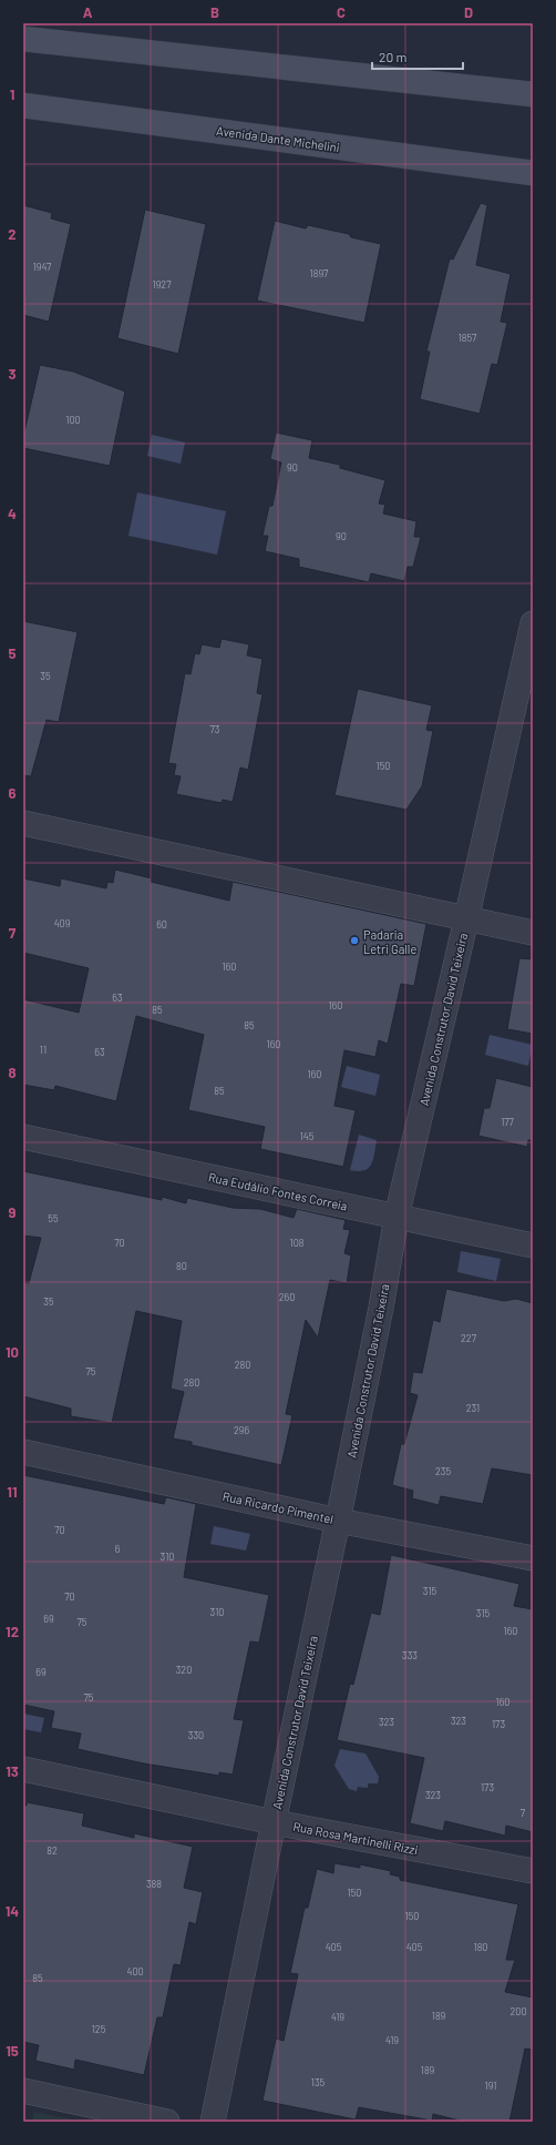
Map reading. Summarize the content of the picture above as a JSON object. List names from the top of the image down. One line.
{"streets":{"main road":["Avenida Dante Michelini"],"street":["Avenida Construtor David Teixeira","Rua Eudálio Fontes Correia","Rua Ricardo Pimentel","Rua Rosa Martinelli Rizzi"]},"crossings":[["Avenida Construtor David Teixeira","Rua Eudálio Fontes Correia"],["Avenida Construtor David Teixeira","Rua Ricardo Pimentel"],["Avenida Construtor David Teixeira","Rua Rosa Martinelli Rizzi"]],"places":["Padaria Letri Galle"],"house_numbers":["1947","1897","1927","1857","100","90","90","35","73","150","409","60","160","63","160","85","85","160","11","63","160","85","177","145","55","70","108","80","260","35","227","280","75","280","231","296","235","70","6","310","315","70","310","315","69","75","160","333","320","69","75","160","323","323","173","330","173","323","7","82","388","150","150","405","405","180","400","85","200","189","419","125","419","189","135","191"],"scale_bar":"20 m","grid":{"columns":["A","B","C","D"],"rows":["1","2","3","4","5","6","7","8","9","10","11","12","13","14","15"]}}
